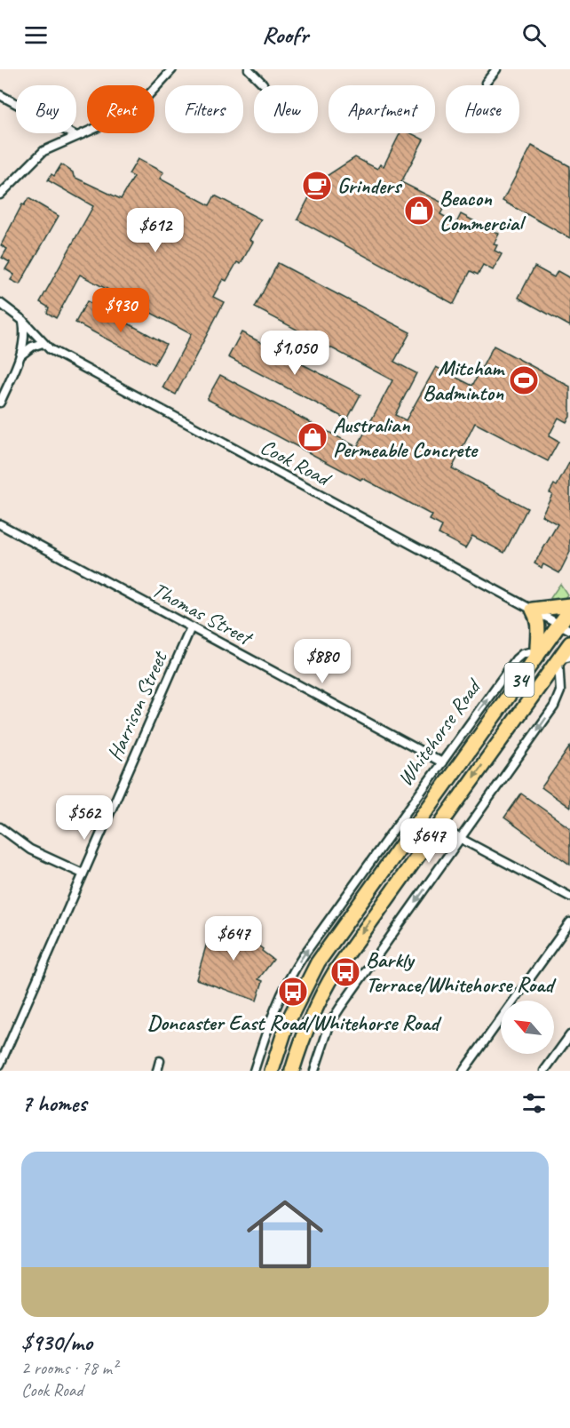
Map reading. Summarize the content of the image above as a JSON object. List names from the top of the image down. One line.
{"streets":{"highway":["34","Whitehorse Road"],"street":["Cook Road","Thomas Street","Harrison Street"]},"crossings":[["Cook Road","Whitehorse Road"],["Thomas Street","Harrison Street"],["Thomas Street","Whitehorse Road"]],"places":{"cafe":["Grinders"],"shop":["Beacon Commercial","Australian Permeable Concrete"],"sports":["Mitcham Badminton"],"bus stop":["Barkly Terrace/Whitehorse Road","Doncaster East Road/Whitehorse Road"]},"north":"top left","page":{"header":"Roofr","chip":["Buy","Rent","Filters","New","Apartment","House"],"price":["$612","$930","$1,050","$880","$562","$647","$647"],"heading":"7 homes","list":[{"name":"$930/mo","note":"2 rooms · 78 m² · Cook Road"}]}}
